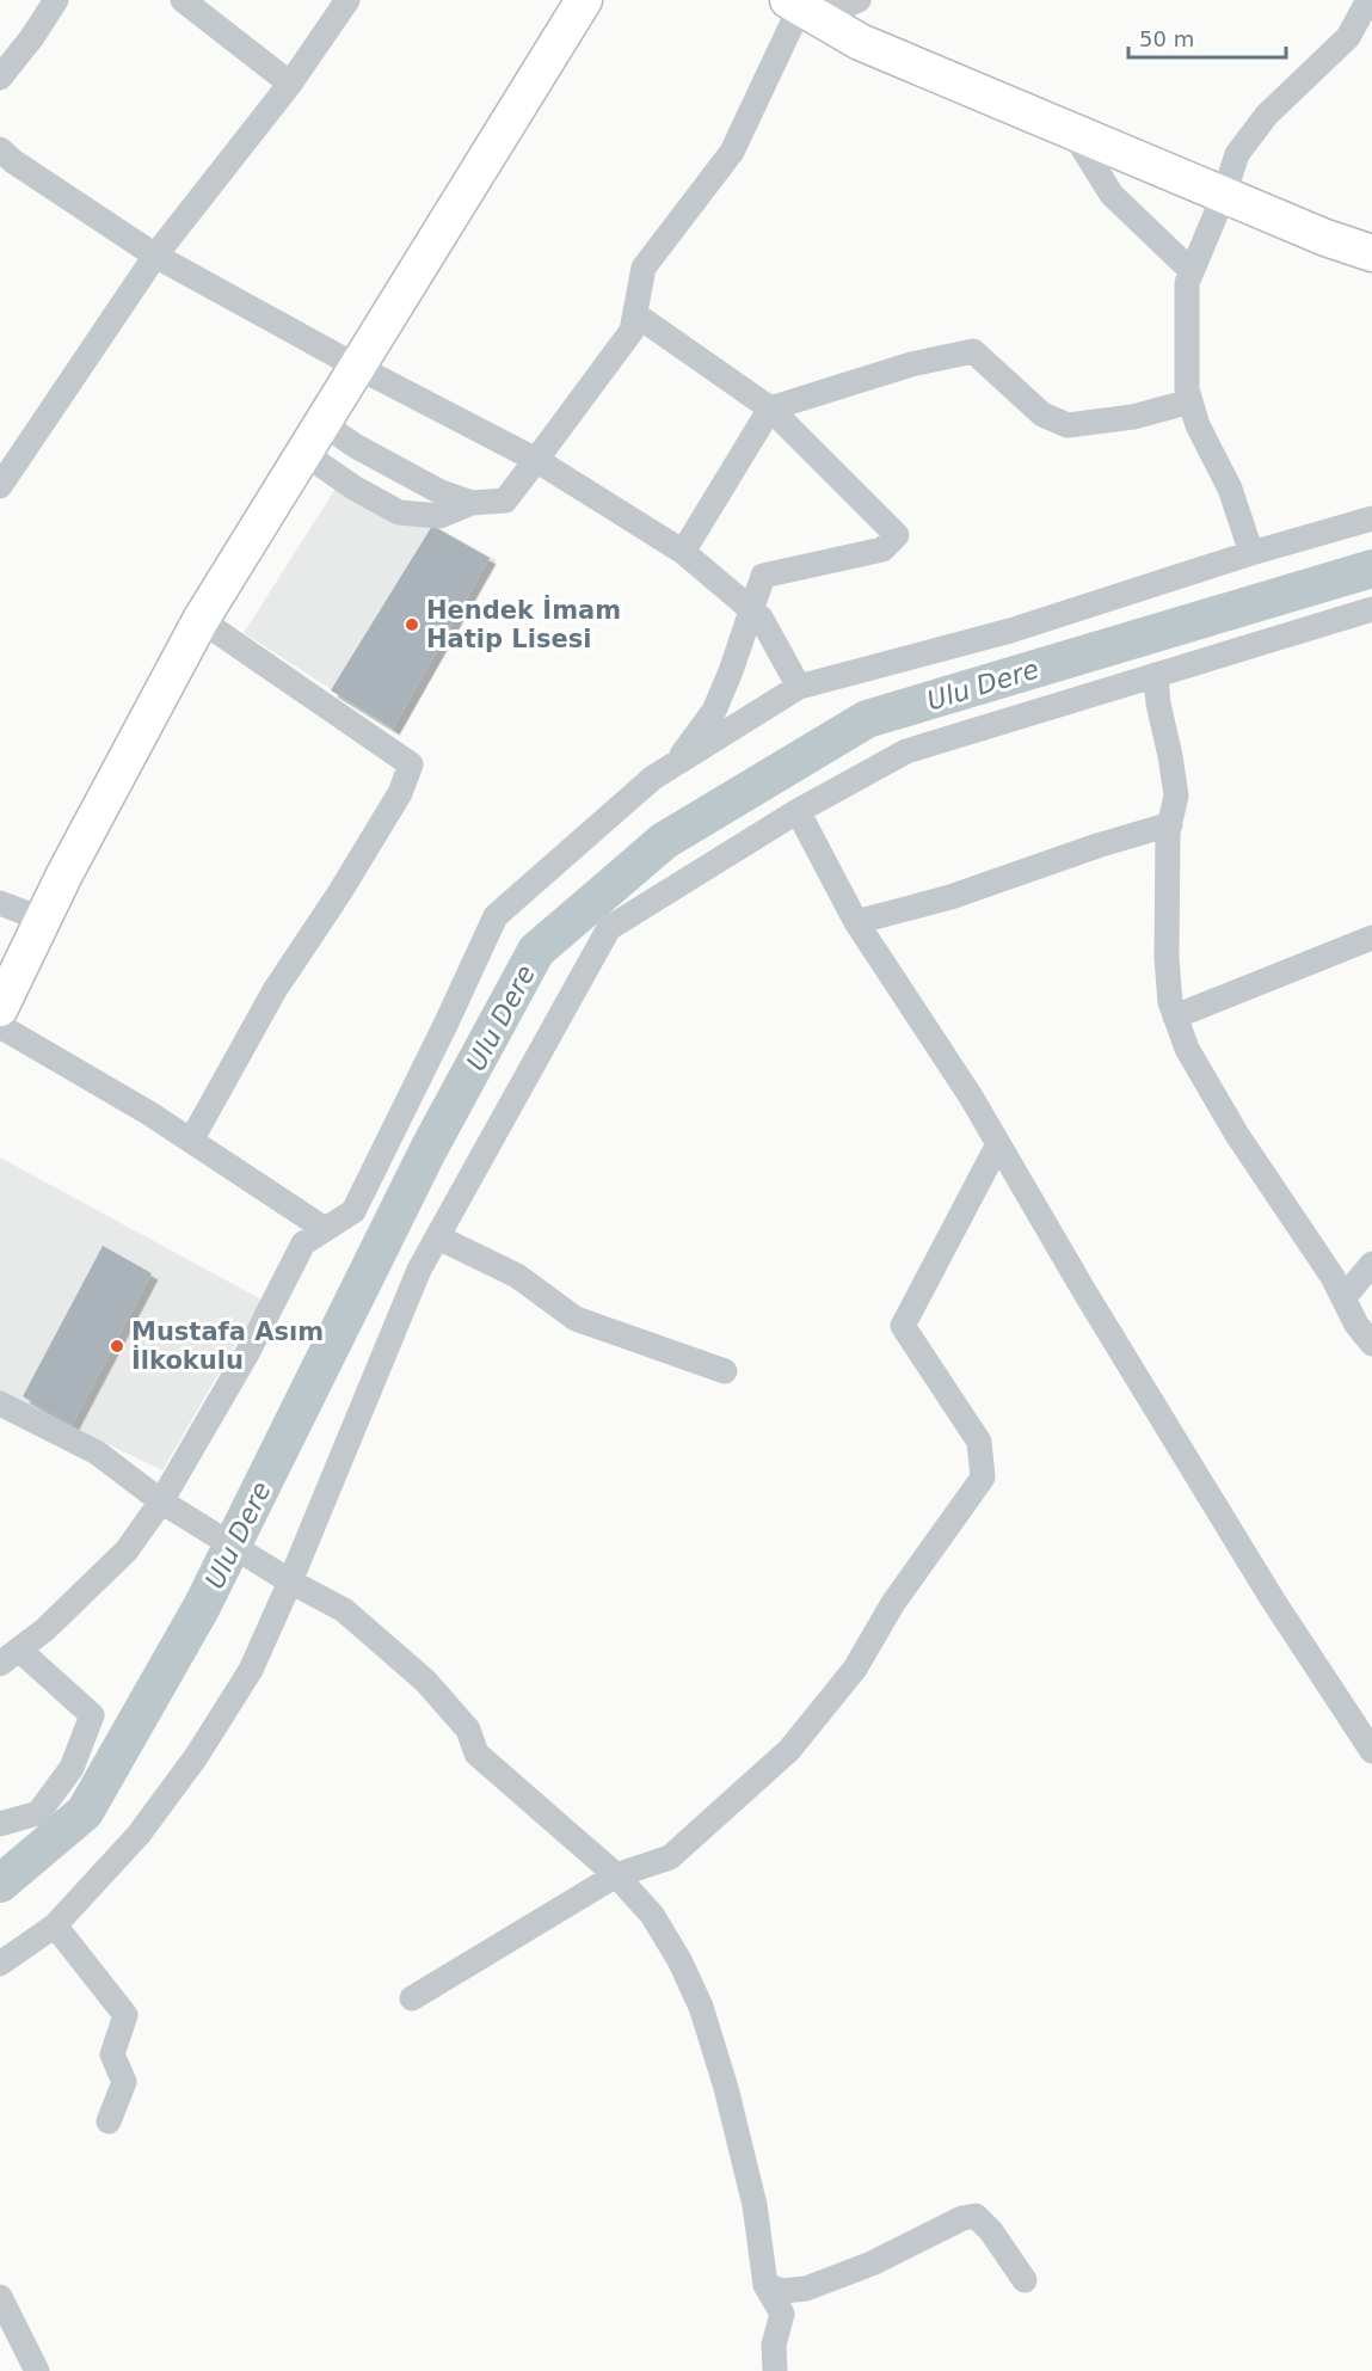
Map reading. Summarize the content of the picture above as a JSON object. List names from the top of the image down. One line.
{"water":["Ulu Dere"],"places":["Hendek İmam Hatip Lisesi","Mustafa Asım İlkokulu"],"scale_bar":"50 m"}
